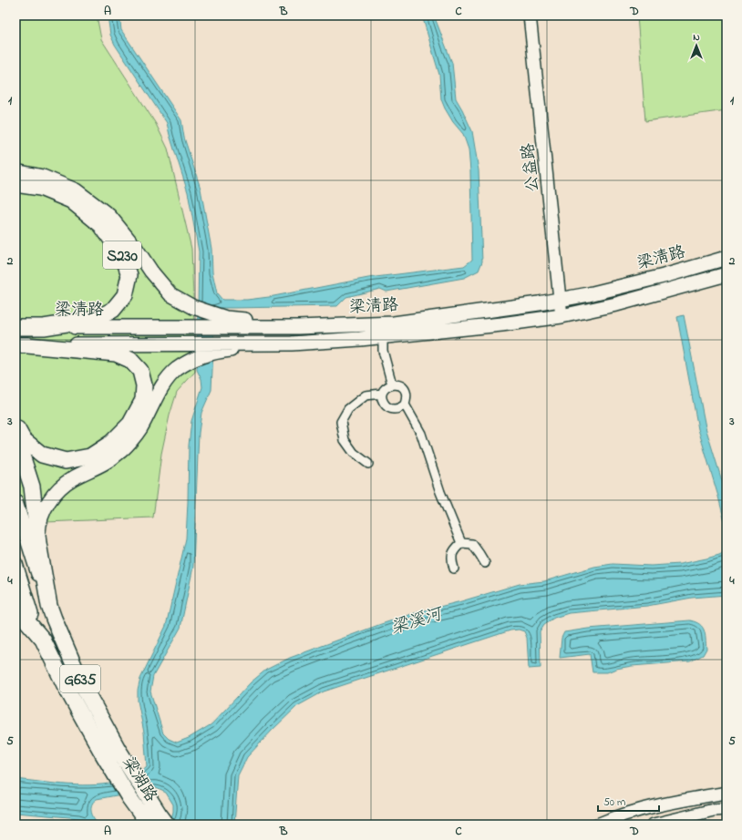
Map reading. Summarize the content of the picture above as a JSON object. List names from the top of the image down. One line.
{"streets":{"highway":["S230","梁清路","G635","梁湖路"],"street":["公益路"]},"crossings":[["公益路","梁清路"],["S230","梁清路"]],"water":["梁溪河"],"scale_bar":"50 m","north":"top","grid":{"columns":["A","B","C","D"],"rows":["1","2","3","4","5"]}}
